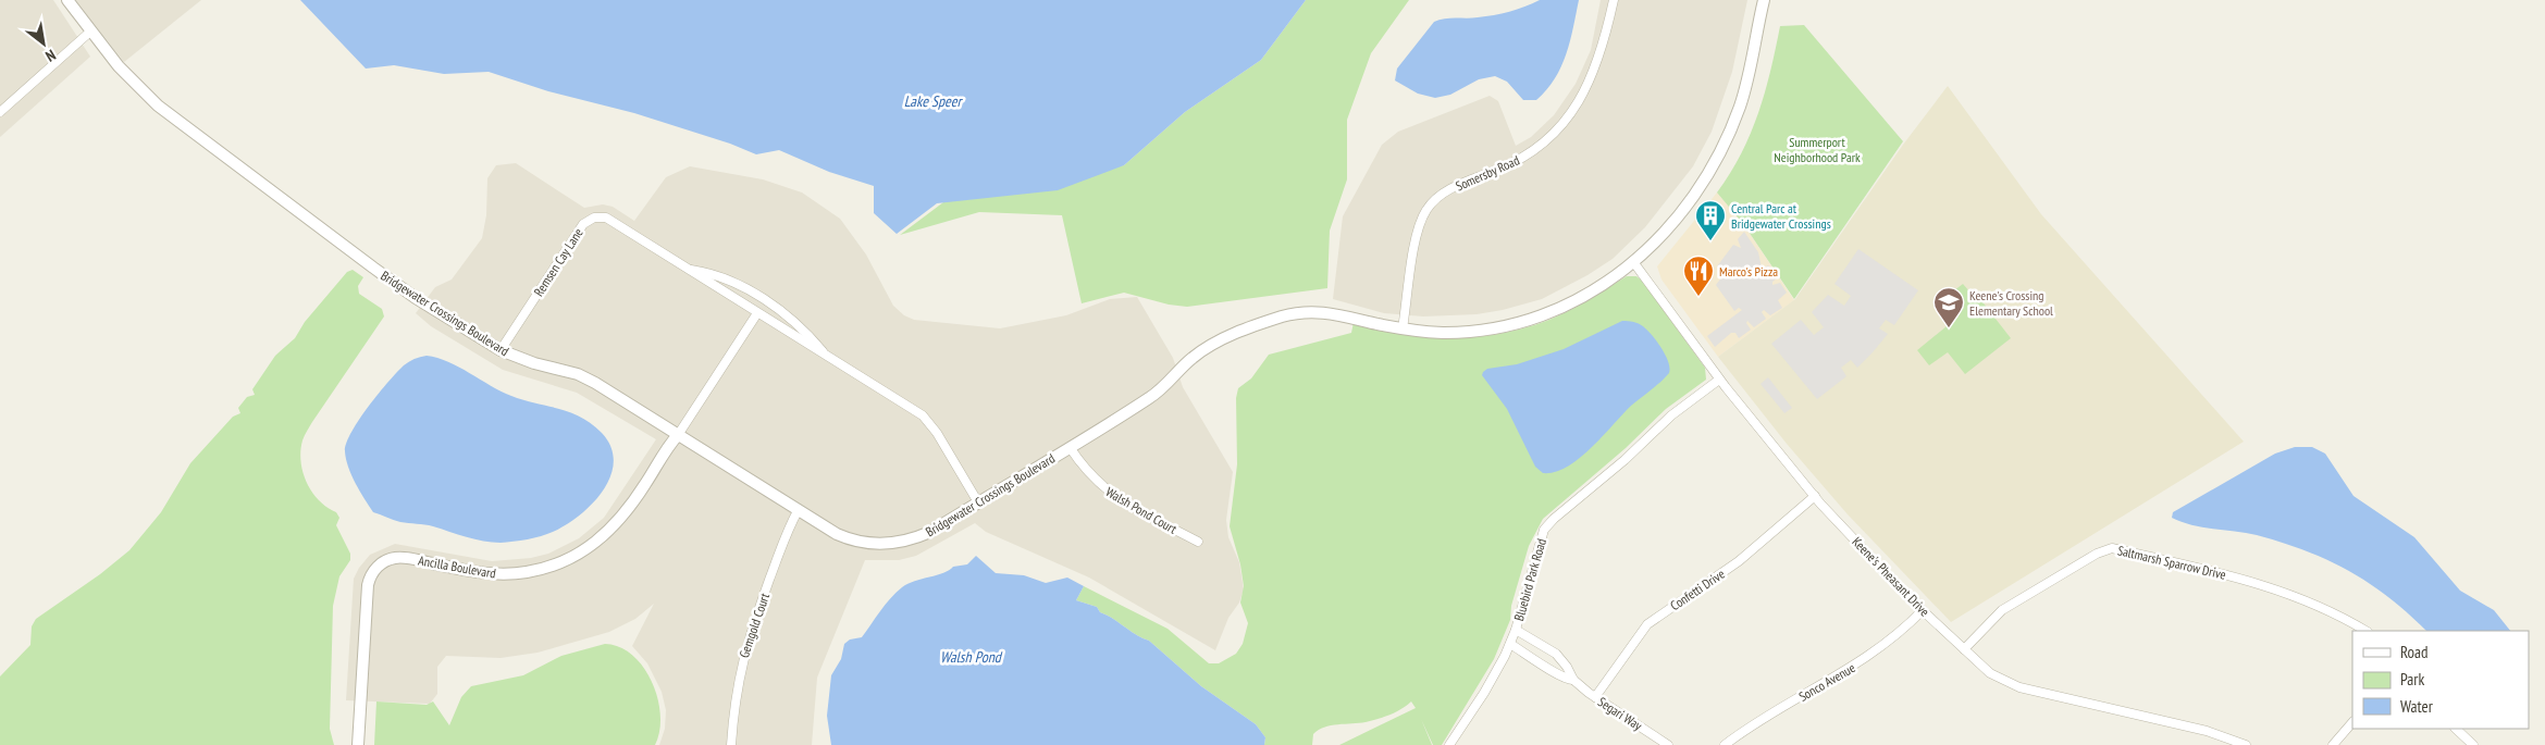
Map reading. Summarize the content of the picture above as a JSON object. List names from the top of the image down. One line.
{"streets":{"street":["Somersby Road","Remsen Cay Lane","Bridgewater Crossings Boulevard","Walsh Pond Court","Saltmarsh Sparrow Drive","Ancilla Boulevard","Keene's Pheasant Drive","Bluebird Park Road","Confetti Drive","Gemgold Court","Sonco Avenue","Segari Way"]},"crossings":[["Somersby Road","Bridgewater Crossings Boulevard"],["Remsen Cay Lane","Bridgewater Crossings Boulevard"],["Remsen Cay Lane","Ancilla Boulevard"],["Bridgewater Crossings Boulevard","Walsh Pond Court"],["Bridgewater Crossings Boulevard","Ancilla Boulevard"],["Bridgewater Crossings Boulevard","Keene's Pheasant Drive"],["Bridgewater Crossings Boulevard","Gemgold Court"],["Saltmarsh Sparrow Drive","Keene's Pheasant Drive"],["Keene's Pheasant Drive","Bluebird Park Road"],["Keene's Pheasant Drive","Confetti Drive"],["Keene's Pheasant Drive","Sonco Avenue"],["Bluebird Park Road","Segari Way"],["Confetti Drive","Segari Way"]],"water":["Lake Speer","Walsh Pond"],"parks":["Summerport Neighborhood Park"],"places":{"building":["Central Parc at Bridgewater Crossings"],"restaurant":["Marco's Pizza"],"school or university":["Keene's Crossing Elementary School"]},"legend":["Road","Park","Water"],"north":"bottom right"}
